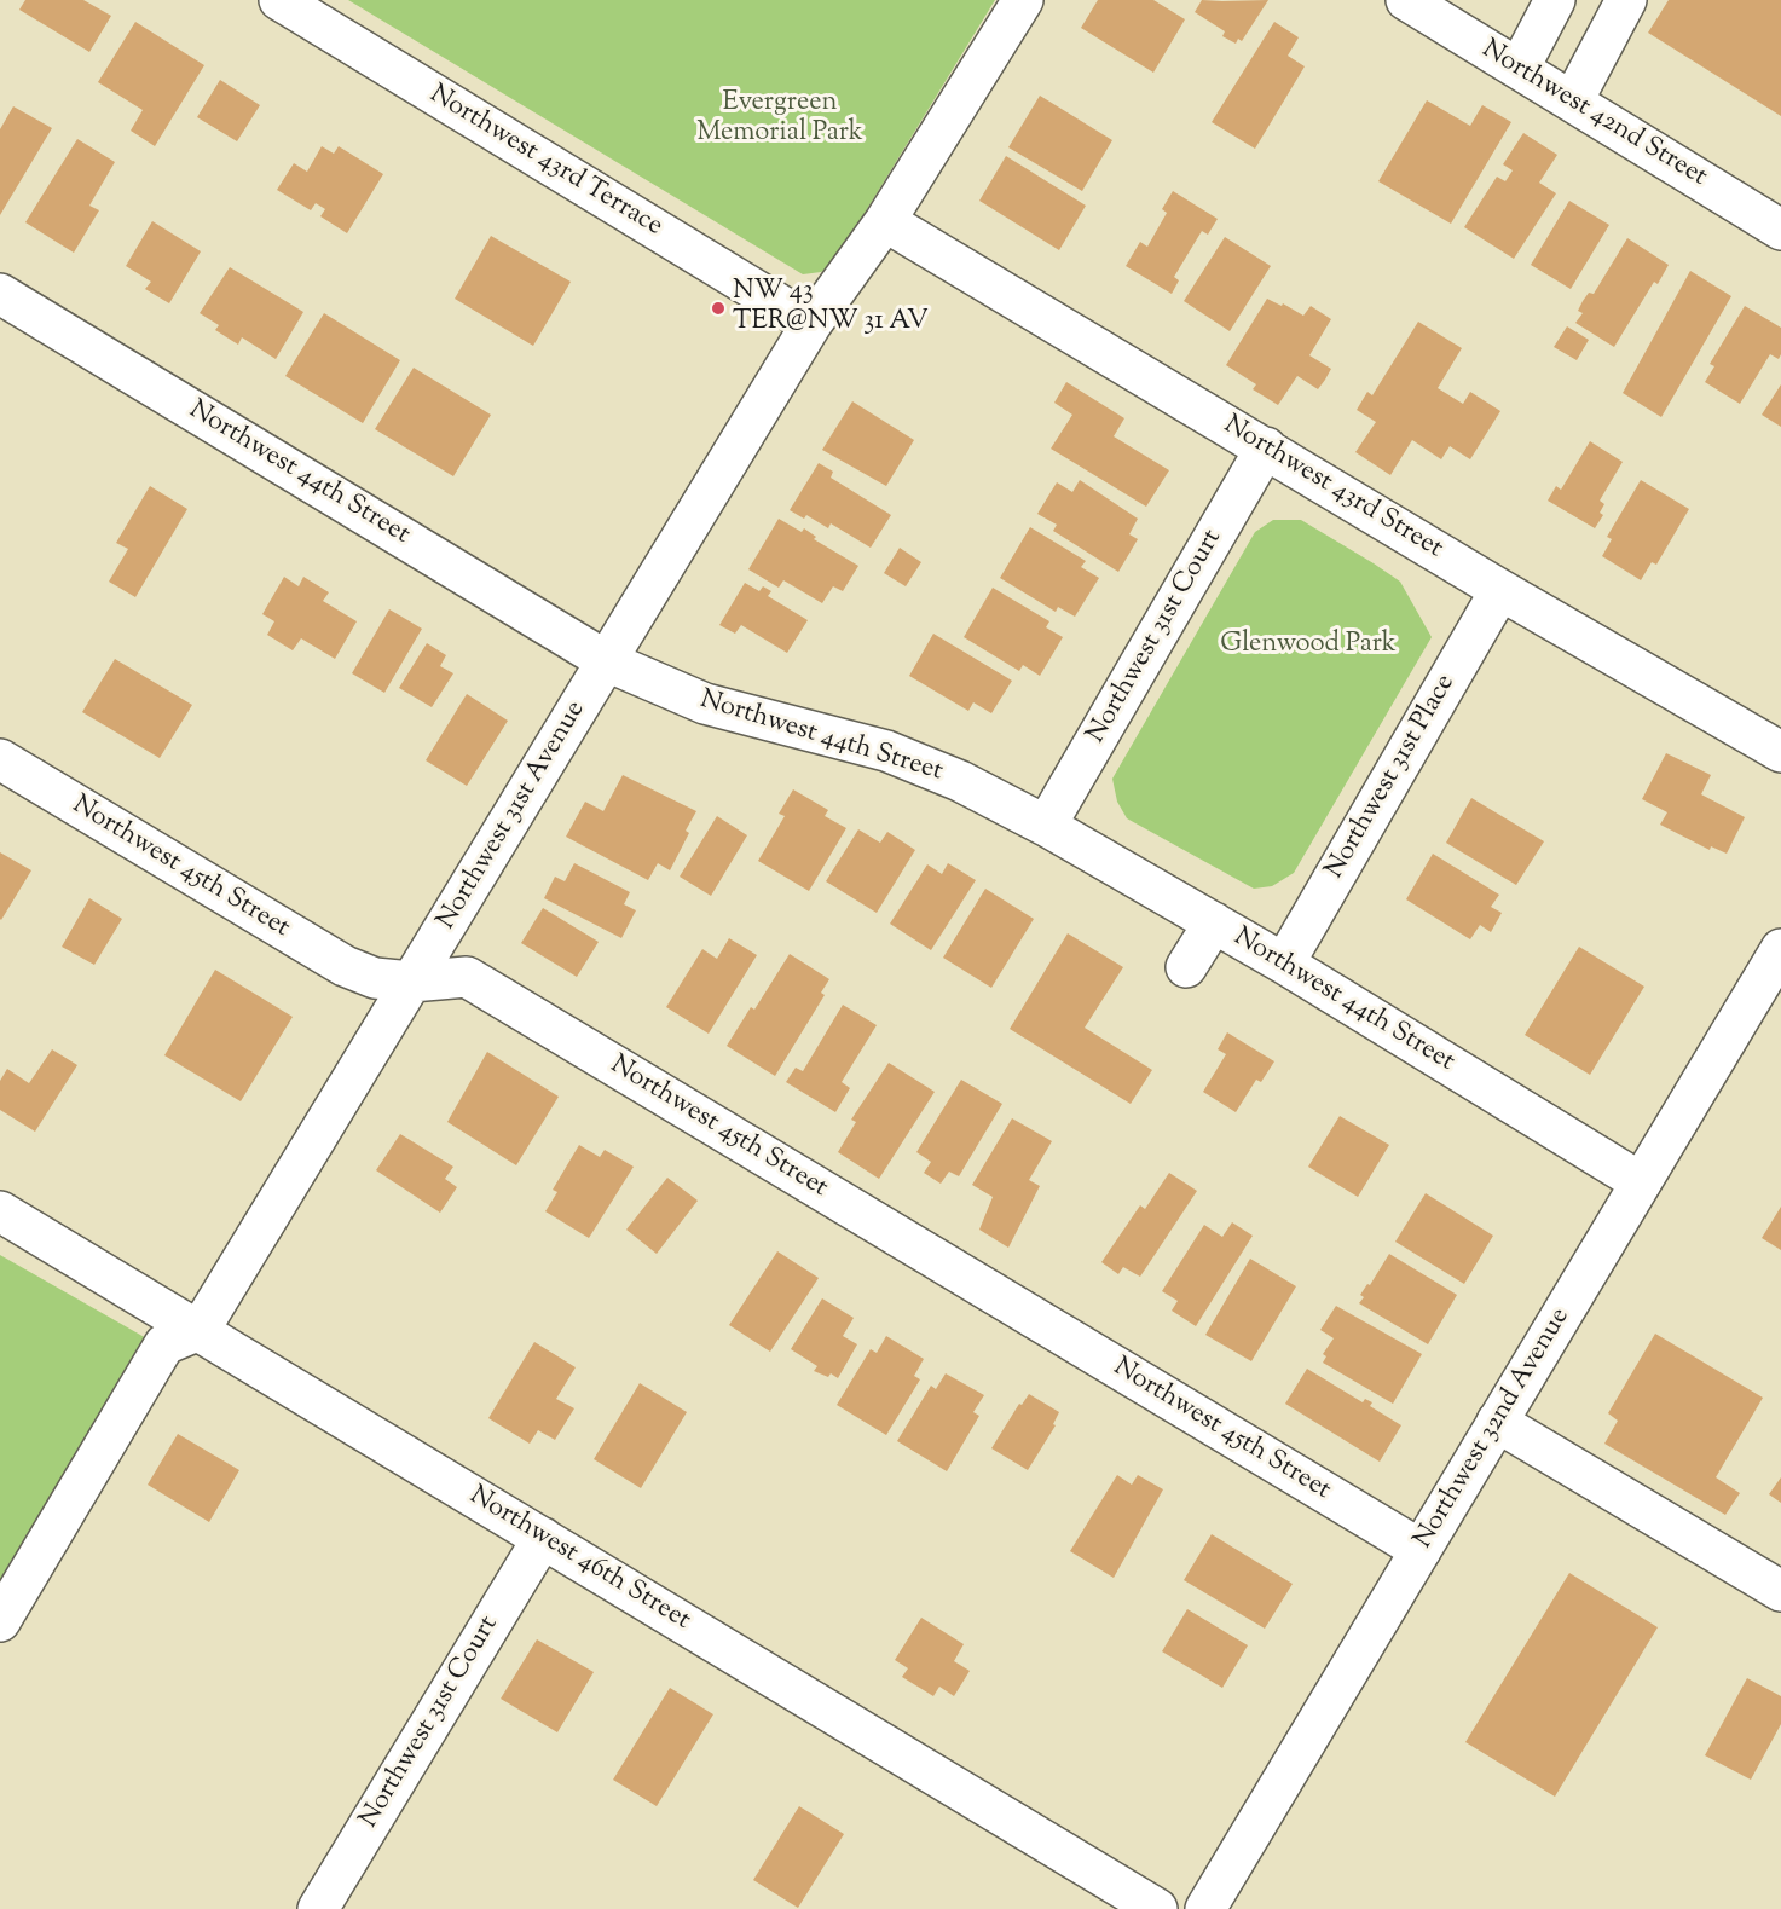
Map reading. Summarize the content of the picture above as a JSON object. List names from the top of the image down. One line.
{"streets":{"street":["Northwest 42nd Street","Northwest 43rd Terrace","Northwest 44th Street","Northwest 43rd Street","Northwest 31st Court","Northwest 31st Place","Northwest 31st Avenue","Northwest 45th Street","Northwest 32nd Avenue","Northwest 46th Street"]},"crossings":[["Northwest 43rd Terrace","Northwest 31st Avenue"],["Northwest 44th Street","Northwest 31st Court"],["Northwest 44th Street","Northwest 31st Place"],["Northwest 44th Street","Northwest 31st Avenue"],["Northwest 44th Street","Northwest 32nd Avenue"],["Northwest 43rd Street","Northwest 31st Court"],["Northwest 43rd Street","Northwest 31st Place"],["Northwest 43rd Street","Northwest 31st Avenue"],["Northwest 31st Court","Northwest 46th Street"],["Northwest 31st Avenue","Northwest 45th Street"],["Northwest 31st Avenue","Northwest 46th Street"],["Northwest 45th Street","Northwest 32nd Avenue"]],"parks":["Evergreen Memorial Park","Glenwood Park"],"places":["NW 43 TER@NW 31 AV"]}
